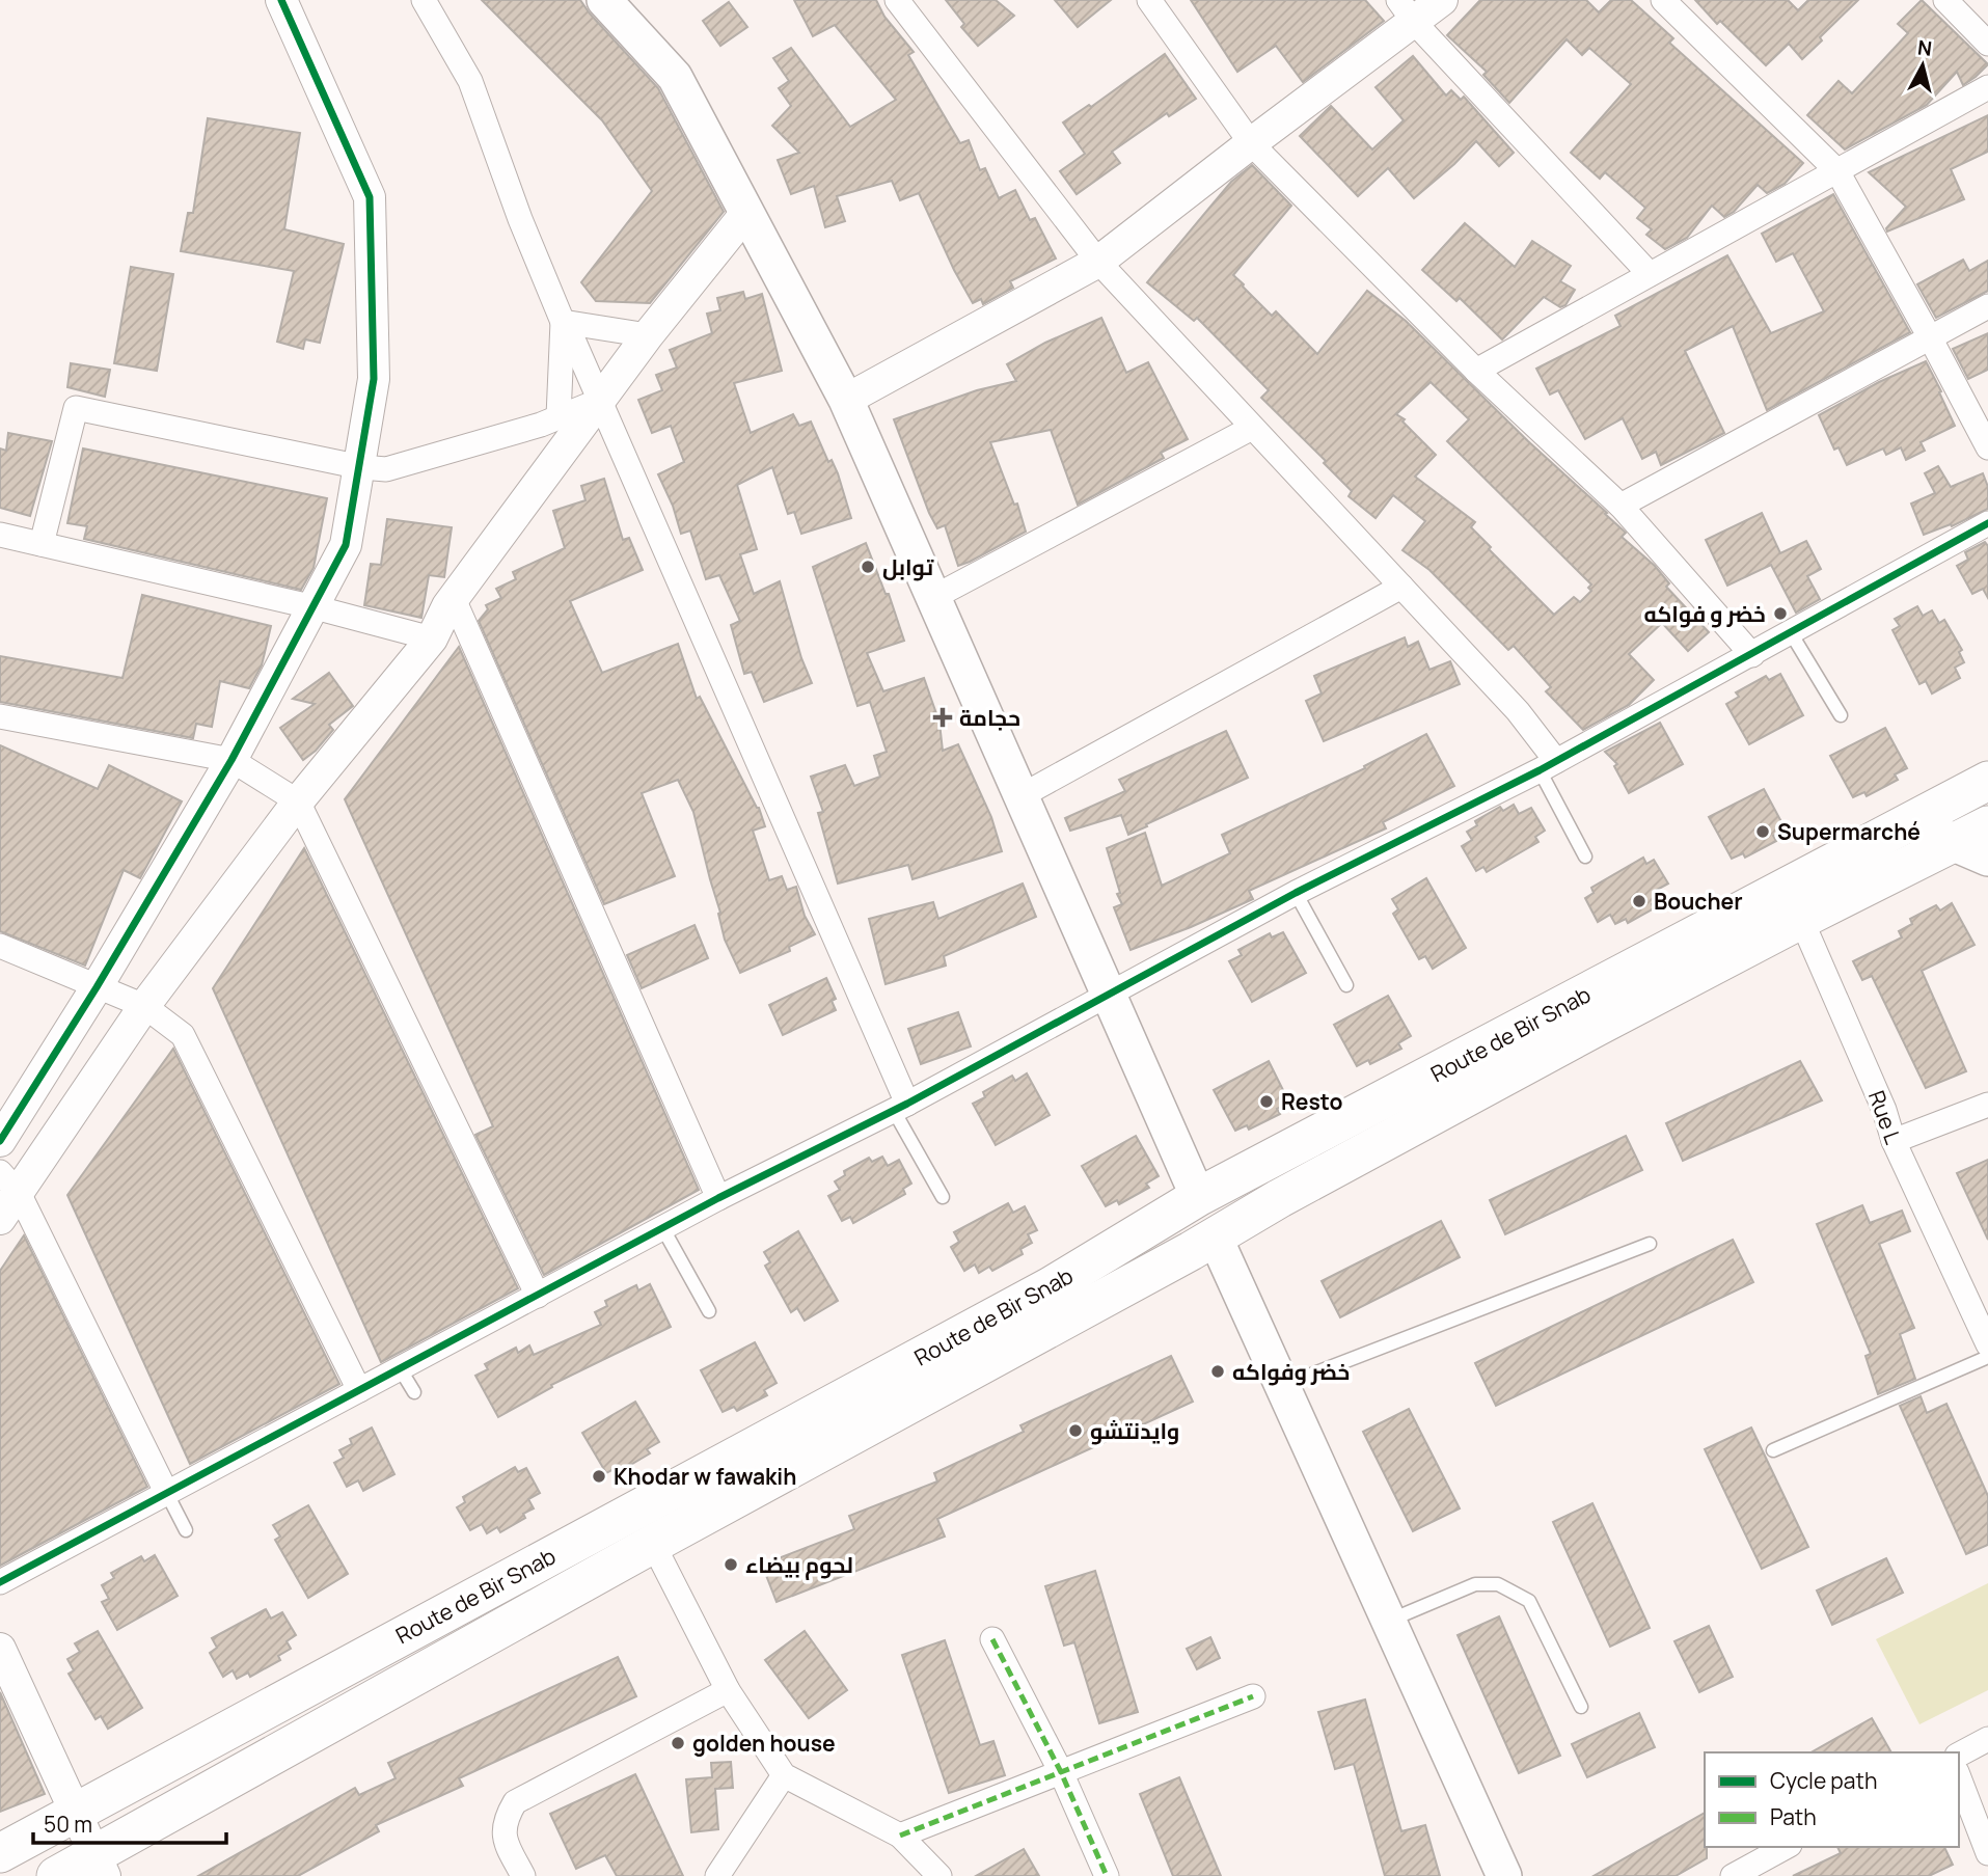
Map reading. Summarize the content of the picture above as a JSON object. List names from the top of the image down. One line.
{"streets":{"main road":["Route de Bir Snab"],"street":["Rue L"]},"crossings":[["Route de Bir Snab","Rue L"]],"places":{"other":["توابل","خضر و فواكه","Supermarché","Boucher","Resto","خضر وفواكه","وايدنتشو","Khodar w fawakih","لحوم بيضاء","golden house"],"health":["حجامة"]},"legend":["Cycle path","Path"],"scale_bar":"50 m","north":"top"}
